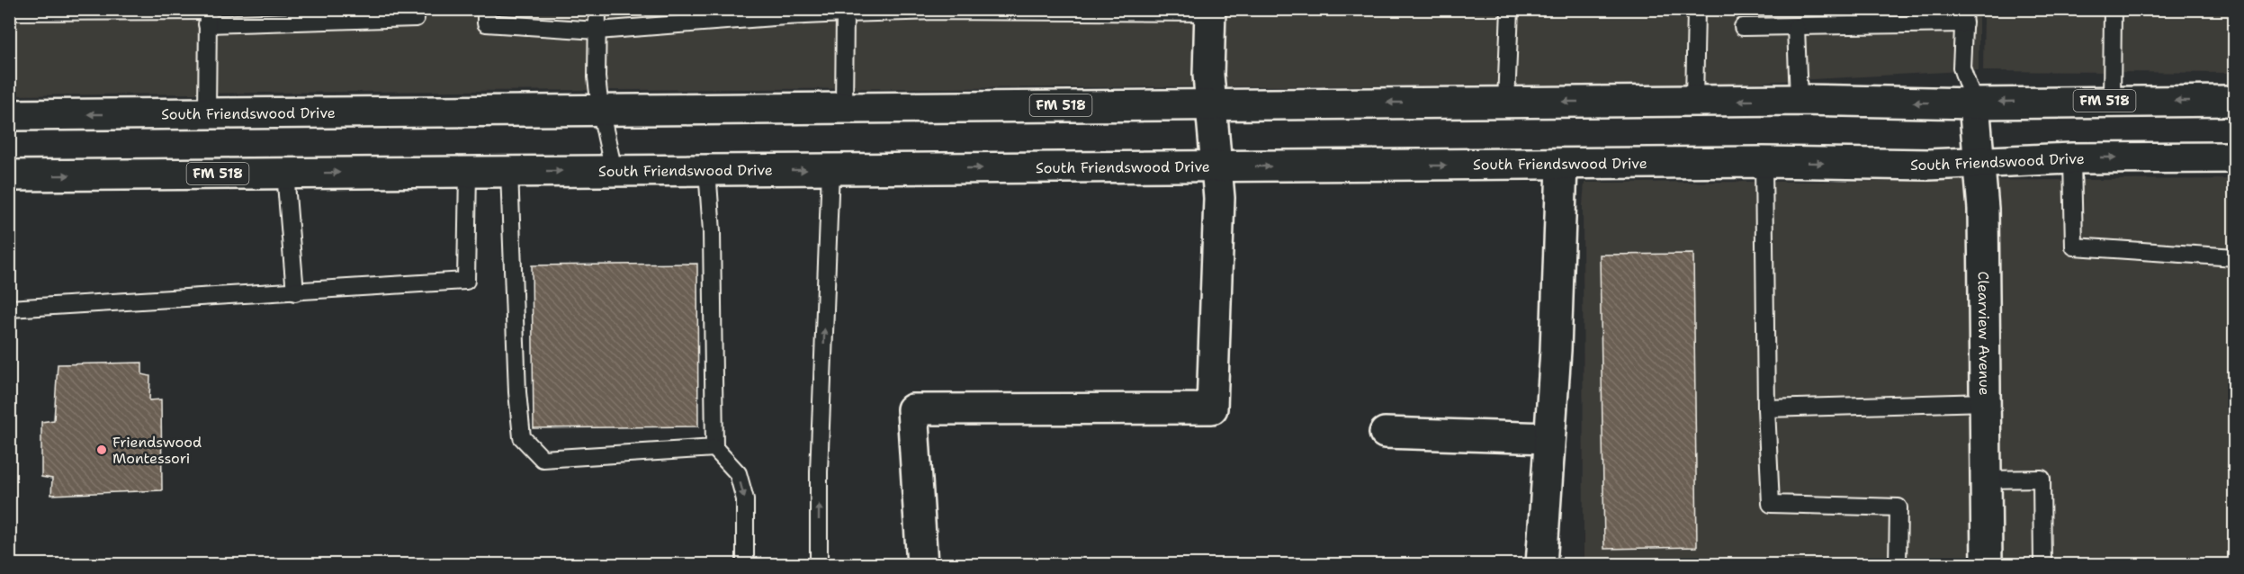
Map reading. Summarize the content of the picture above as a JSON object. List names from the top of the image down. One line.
{"streets":{"main road":["FM 518","South Friendswood Drive","Clearview Avenue"]},"crossings":[["South Friendswood Drive","Clearview Avenue"]],"places":["Friendswood Montessori"]}
